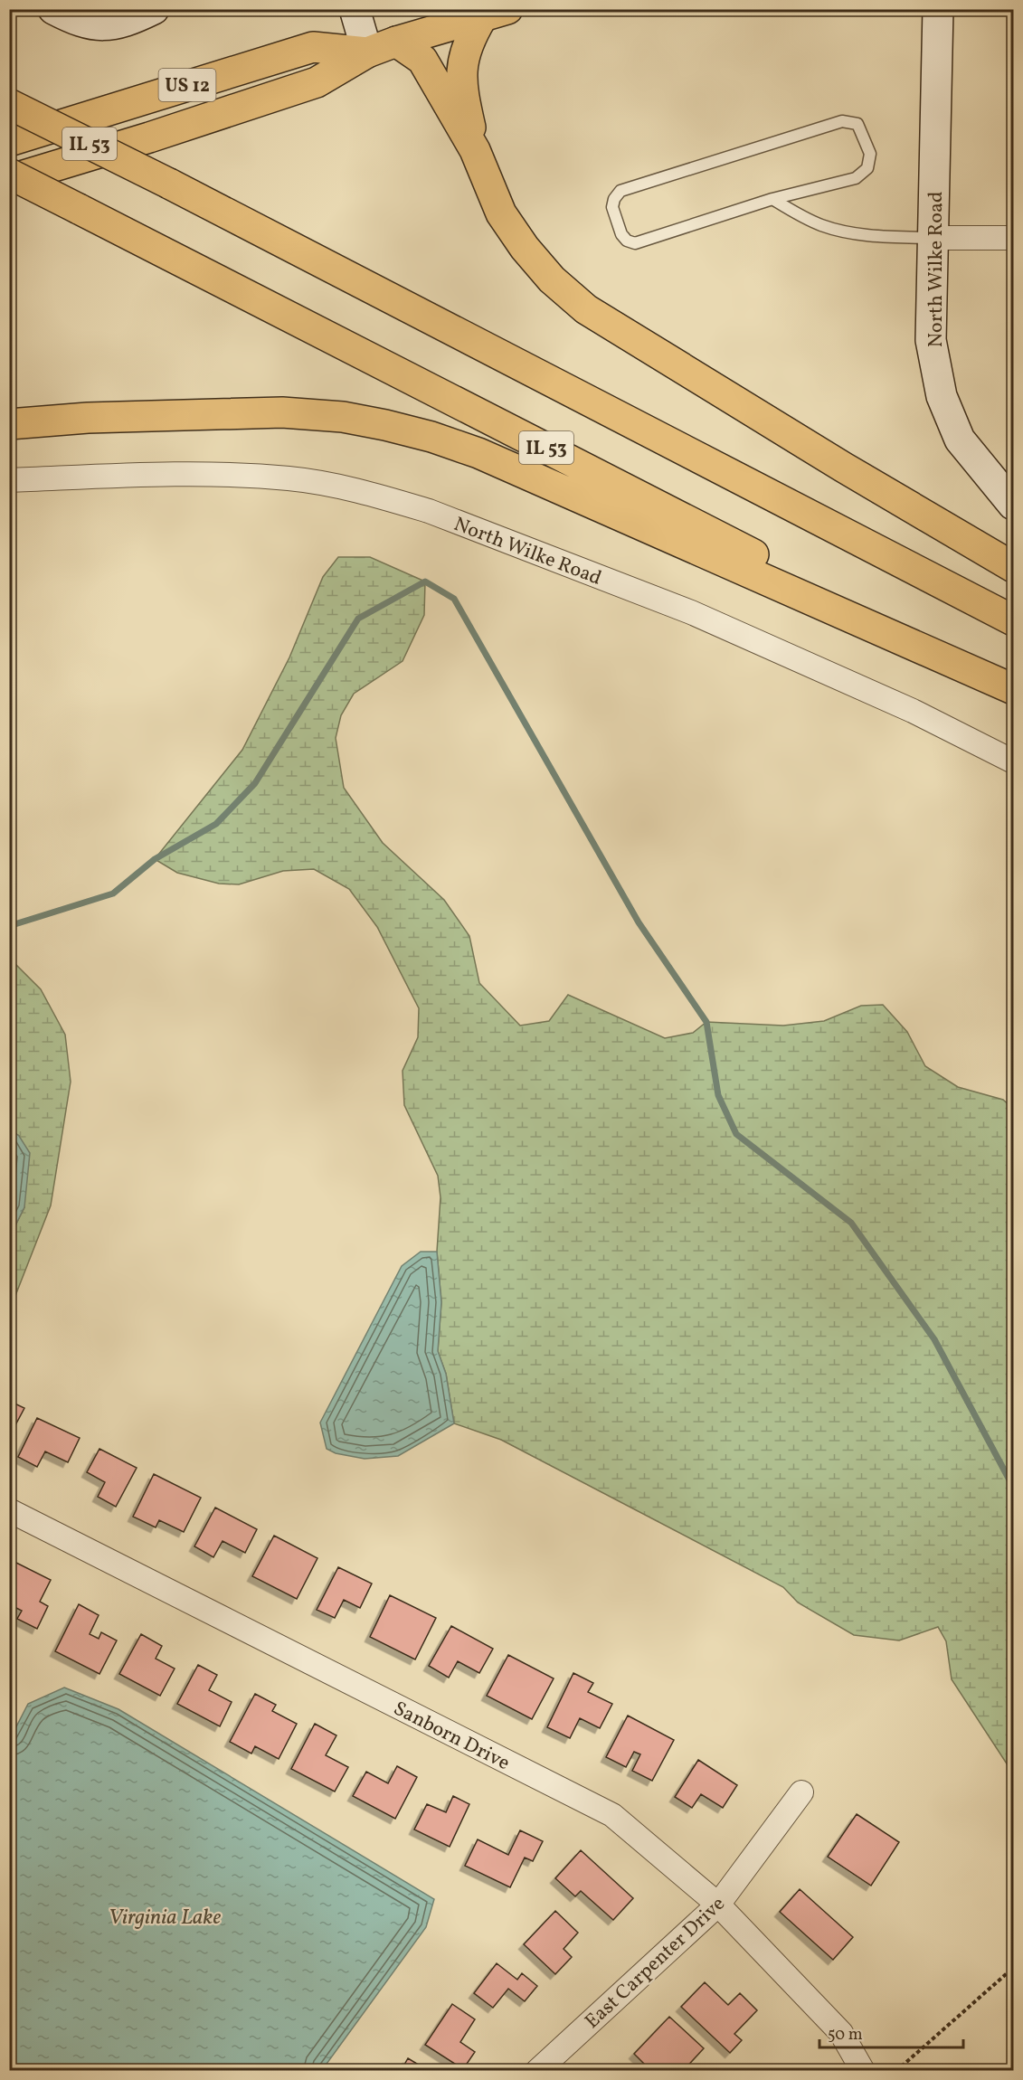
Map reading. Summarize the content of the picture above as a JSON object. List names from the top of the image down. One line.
{"streets":{"main road":["US 12","IL 53"],"street":["North Wilke Road","Sanborn Drive","East Carpenter Drive"]},"crossings":[["Sanborn Drive","East Carpenter Drive"]],"water":["Virginia Lake"],"scale_bar":"50 m"}
